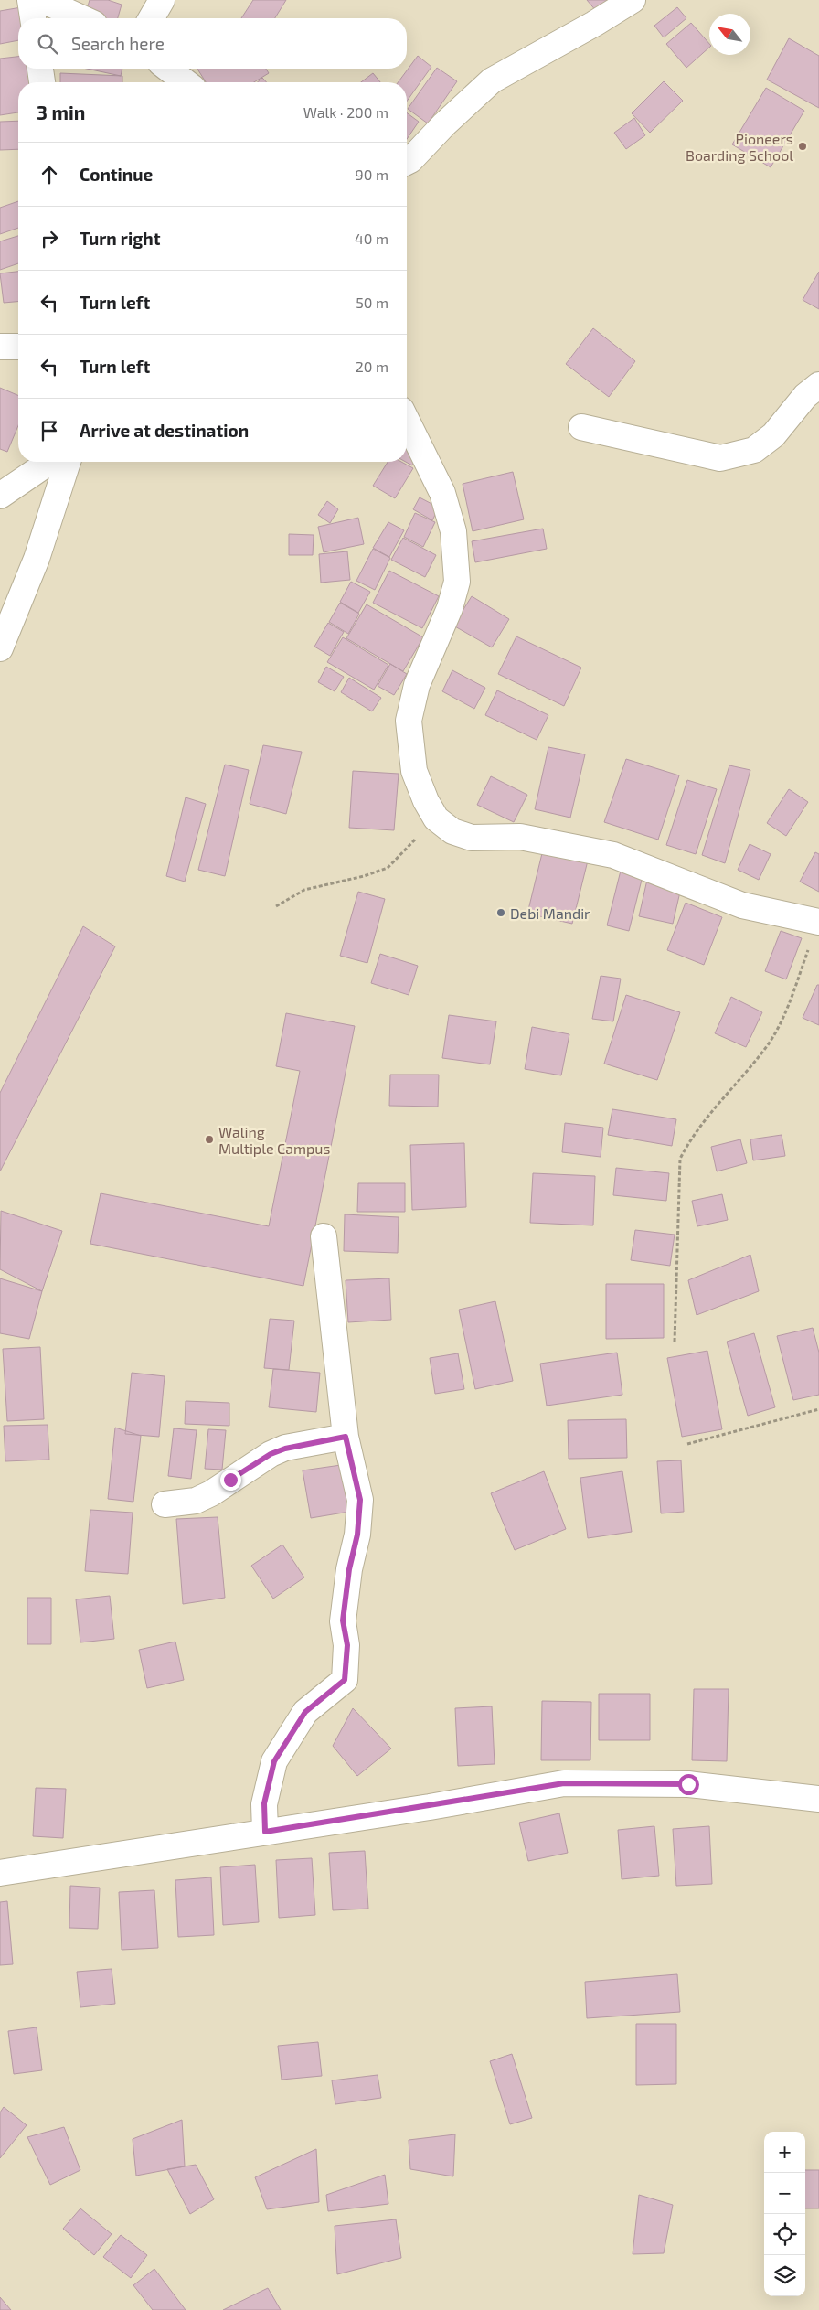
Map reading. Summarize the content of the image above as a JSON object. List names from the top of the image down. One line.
{"places":["Pioneers Boarding School","Debi Mandir","Waling Multiple Campus"],"north":"top left","page":{"search":"Search here","heading":["3 min","Walk · 200 m"],"list":[["Continue","90 m"],["Turn right","40 m"],["Turn left","50 m"],["Turn left","20 m"],"Arrive at destination"],"map_buttons":["+","−"]}}
